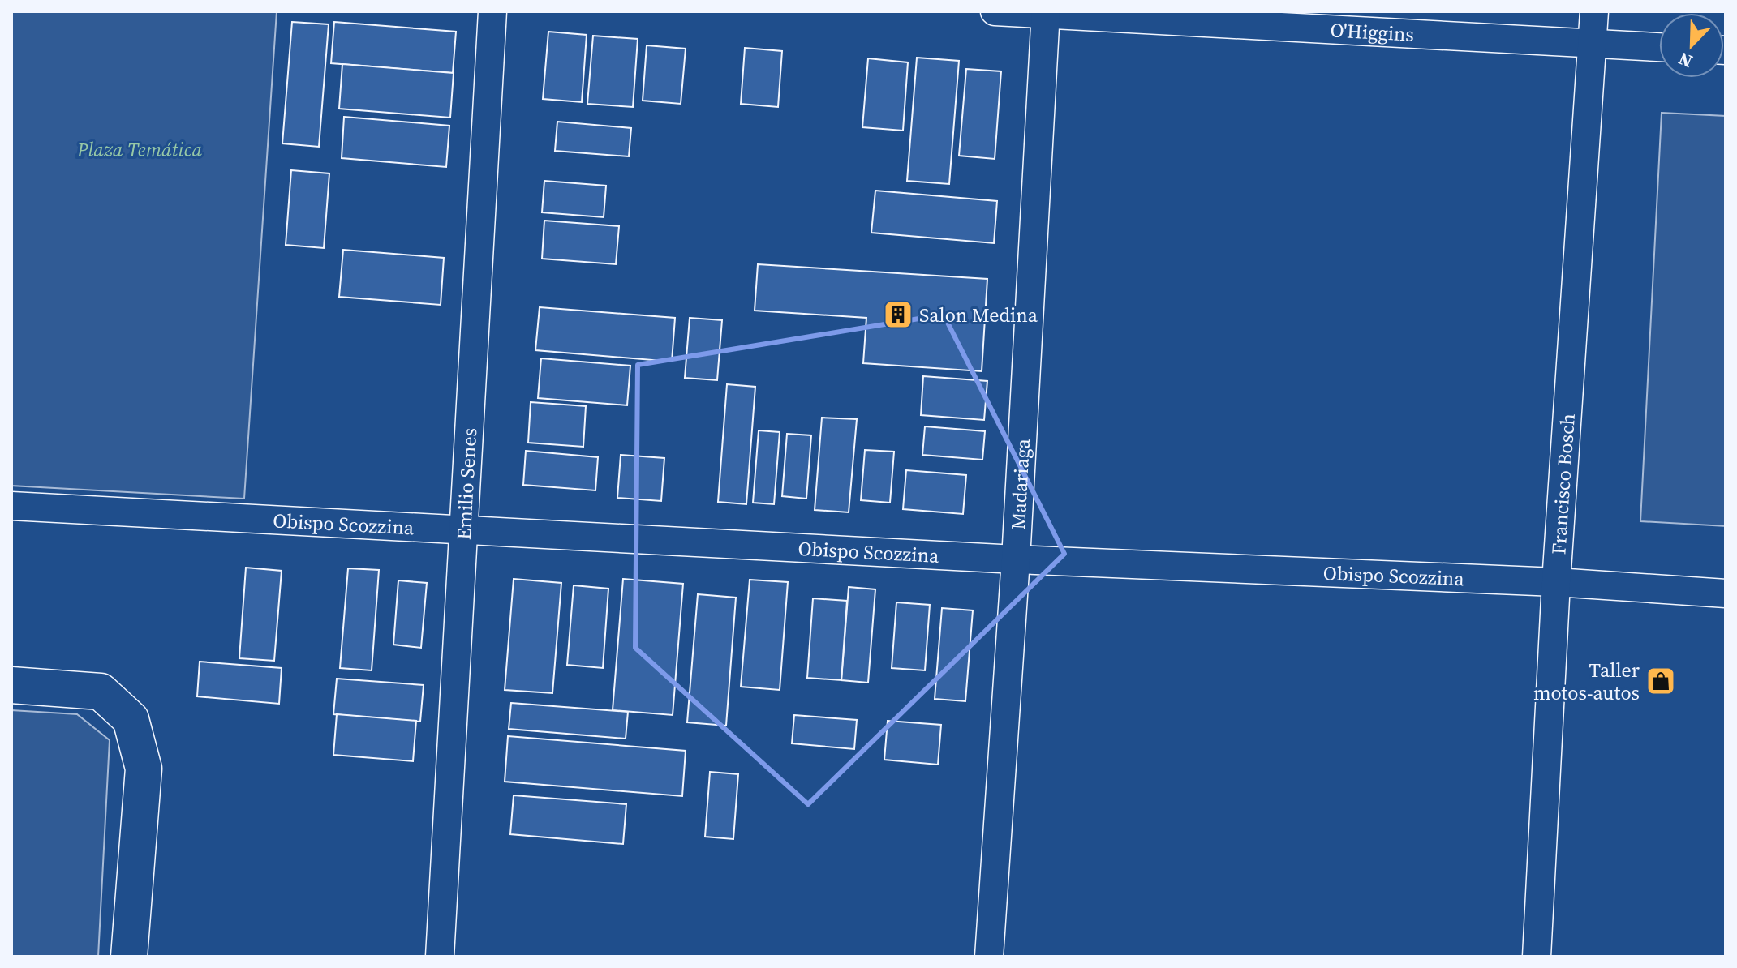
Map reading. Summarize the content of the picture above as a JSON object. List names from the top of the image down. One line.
{"streets":{"street":["O'Higgins","Emilio Senes","Madariaga","Francisco Bosch","Obispo Scozzina"]},"crossings":[["O'Higgins","Madariaga"],["O'Higgins","Francisco Bosch"],["Emilio Senes","Obispo Scozzina"],["Madariaga","Obispo Scozzina"],["Francisco Bosch","Obispo Scozzina"]],"parks":["Plaza Temática"],"places":{"building":["Salon Medina"],"shop":["Taller motos-autos"]},"north":"bottom left"}
